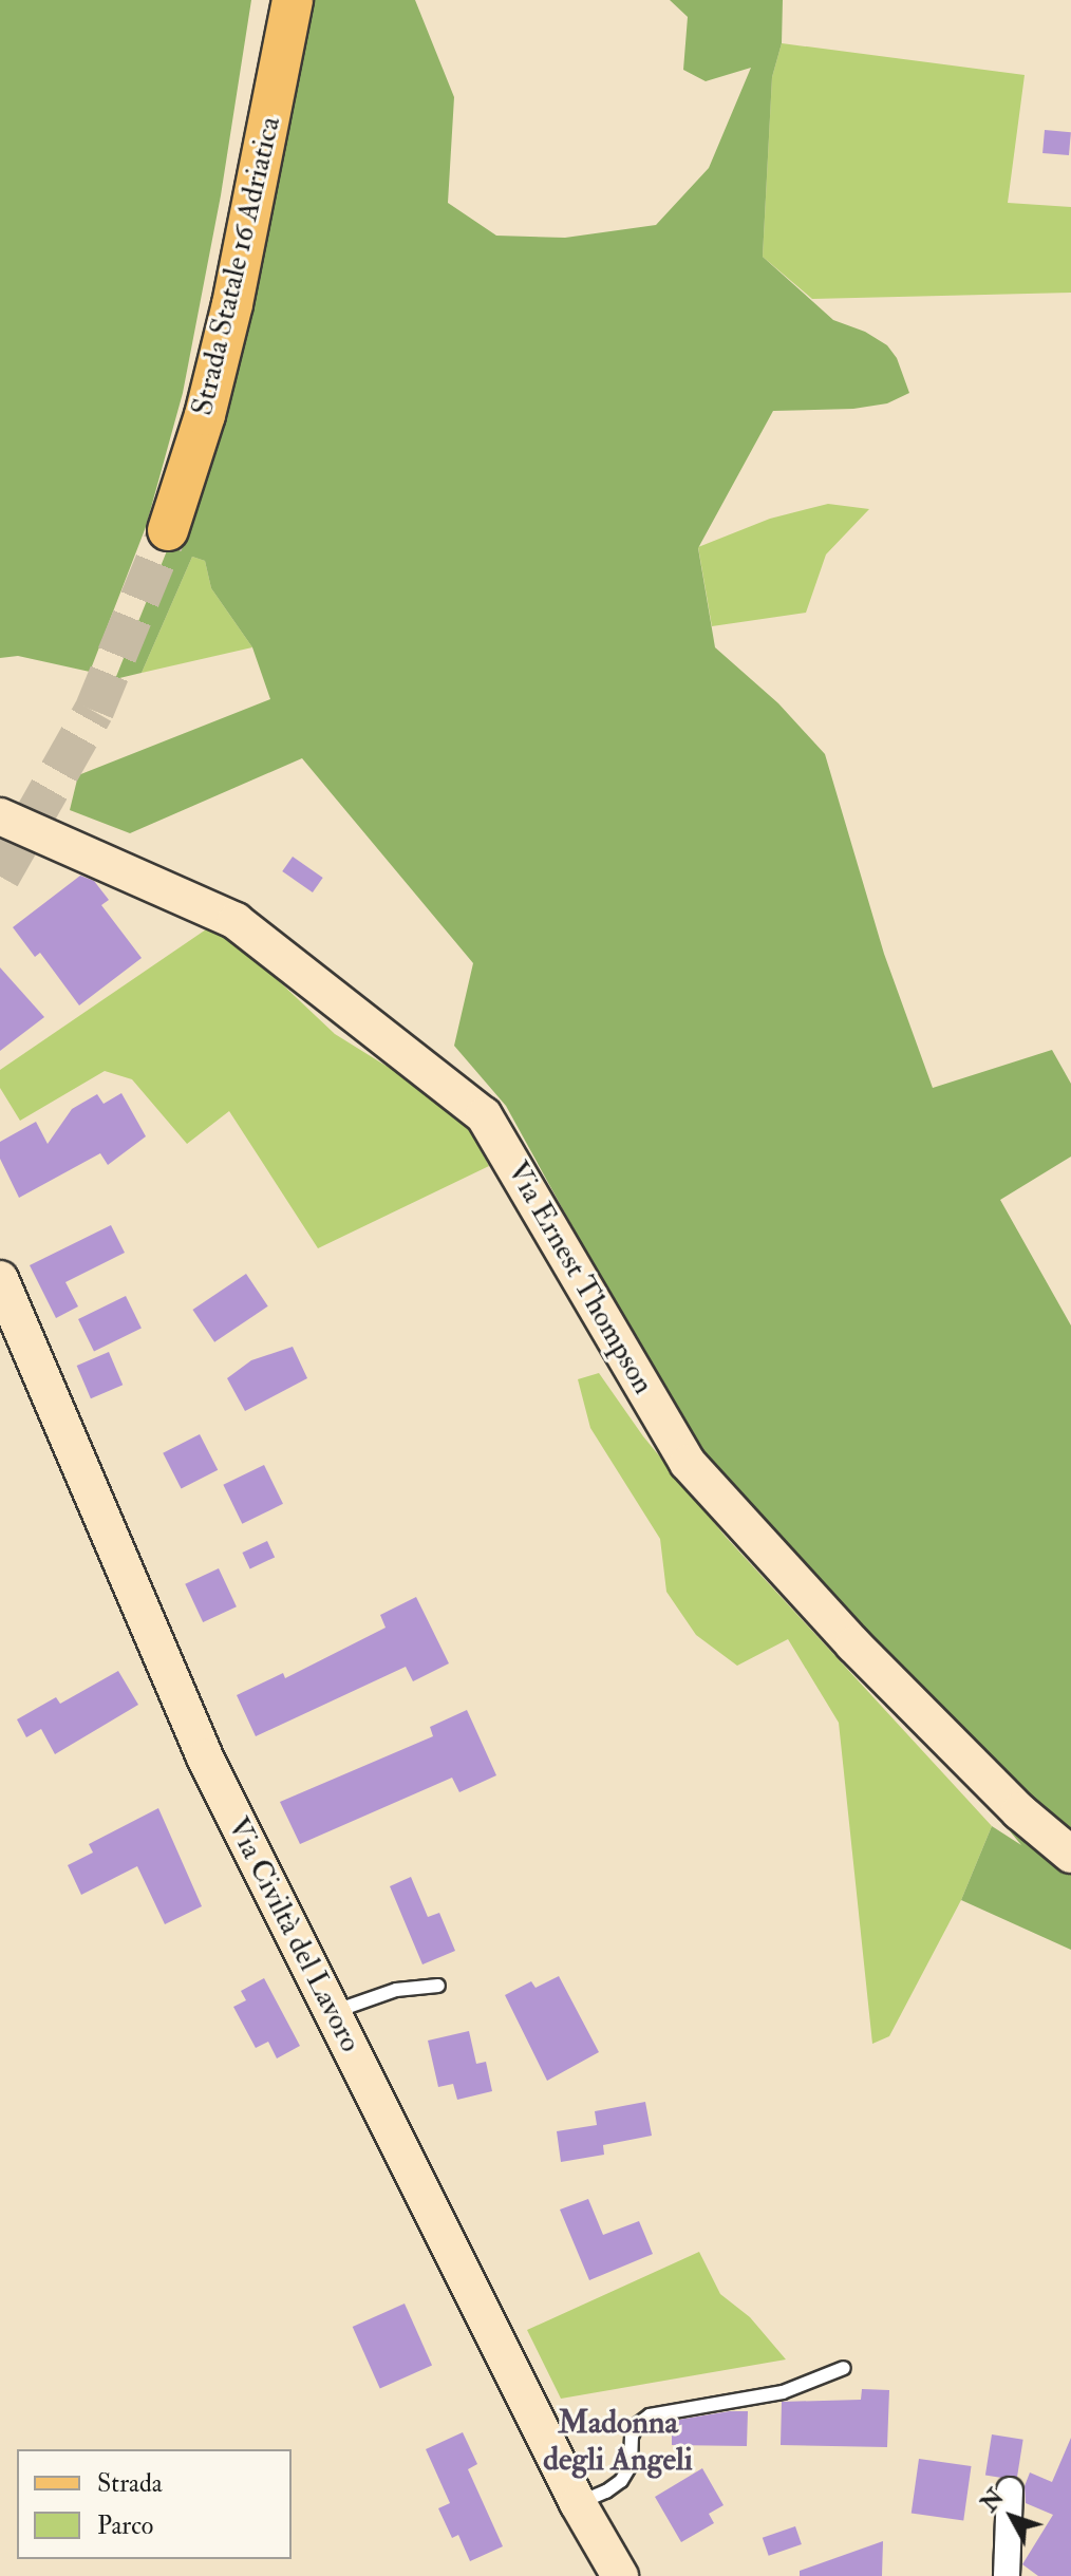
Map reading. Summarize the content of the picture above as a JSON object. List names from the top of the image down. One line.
{"streets":{"main road":["Strada Statale 16 Adriatica","Via Ernest Thompson","Via Civiltà del Lavoro"]},"districts":["Madonna degli Angeli"],"legend":["Strada","Parco"],"north":"top left"}
